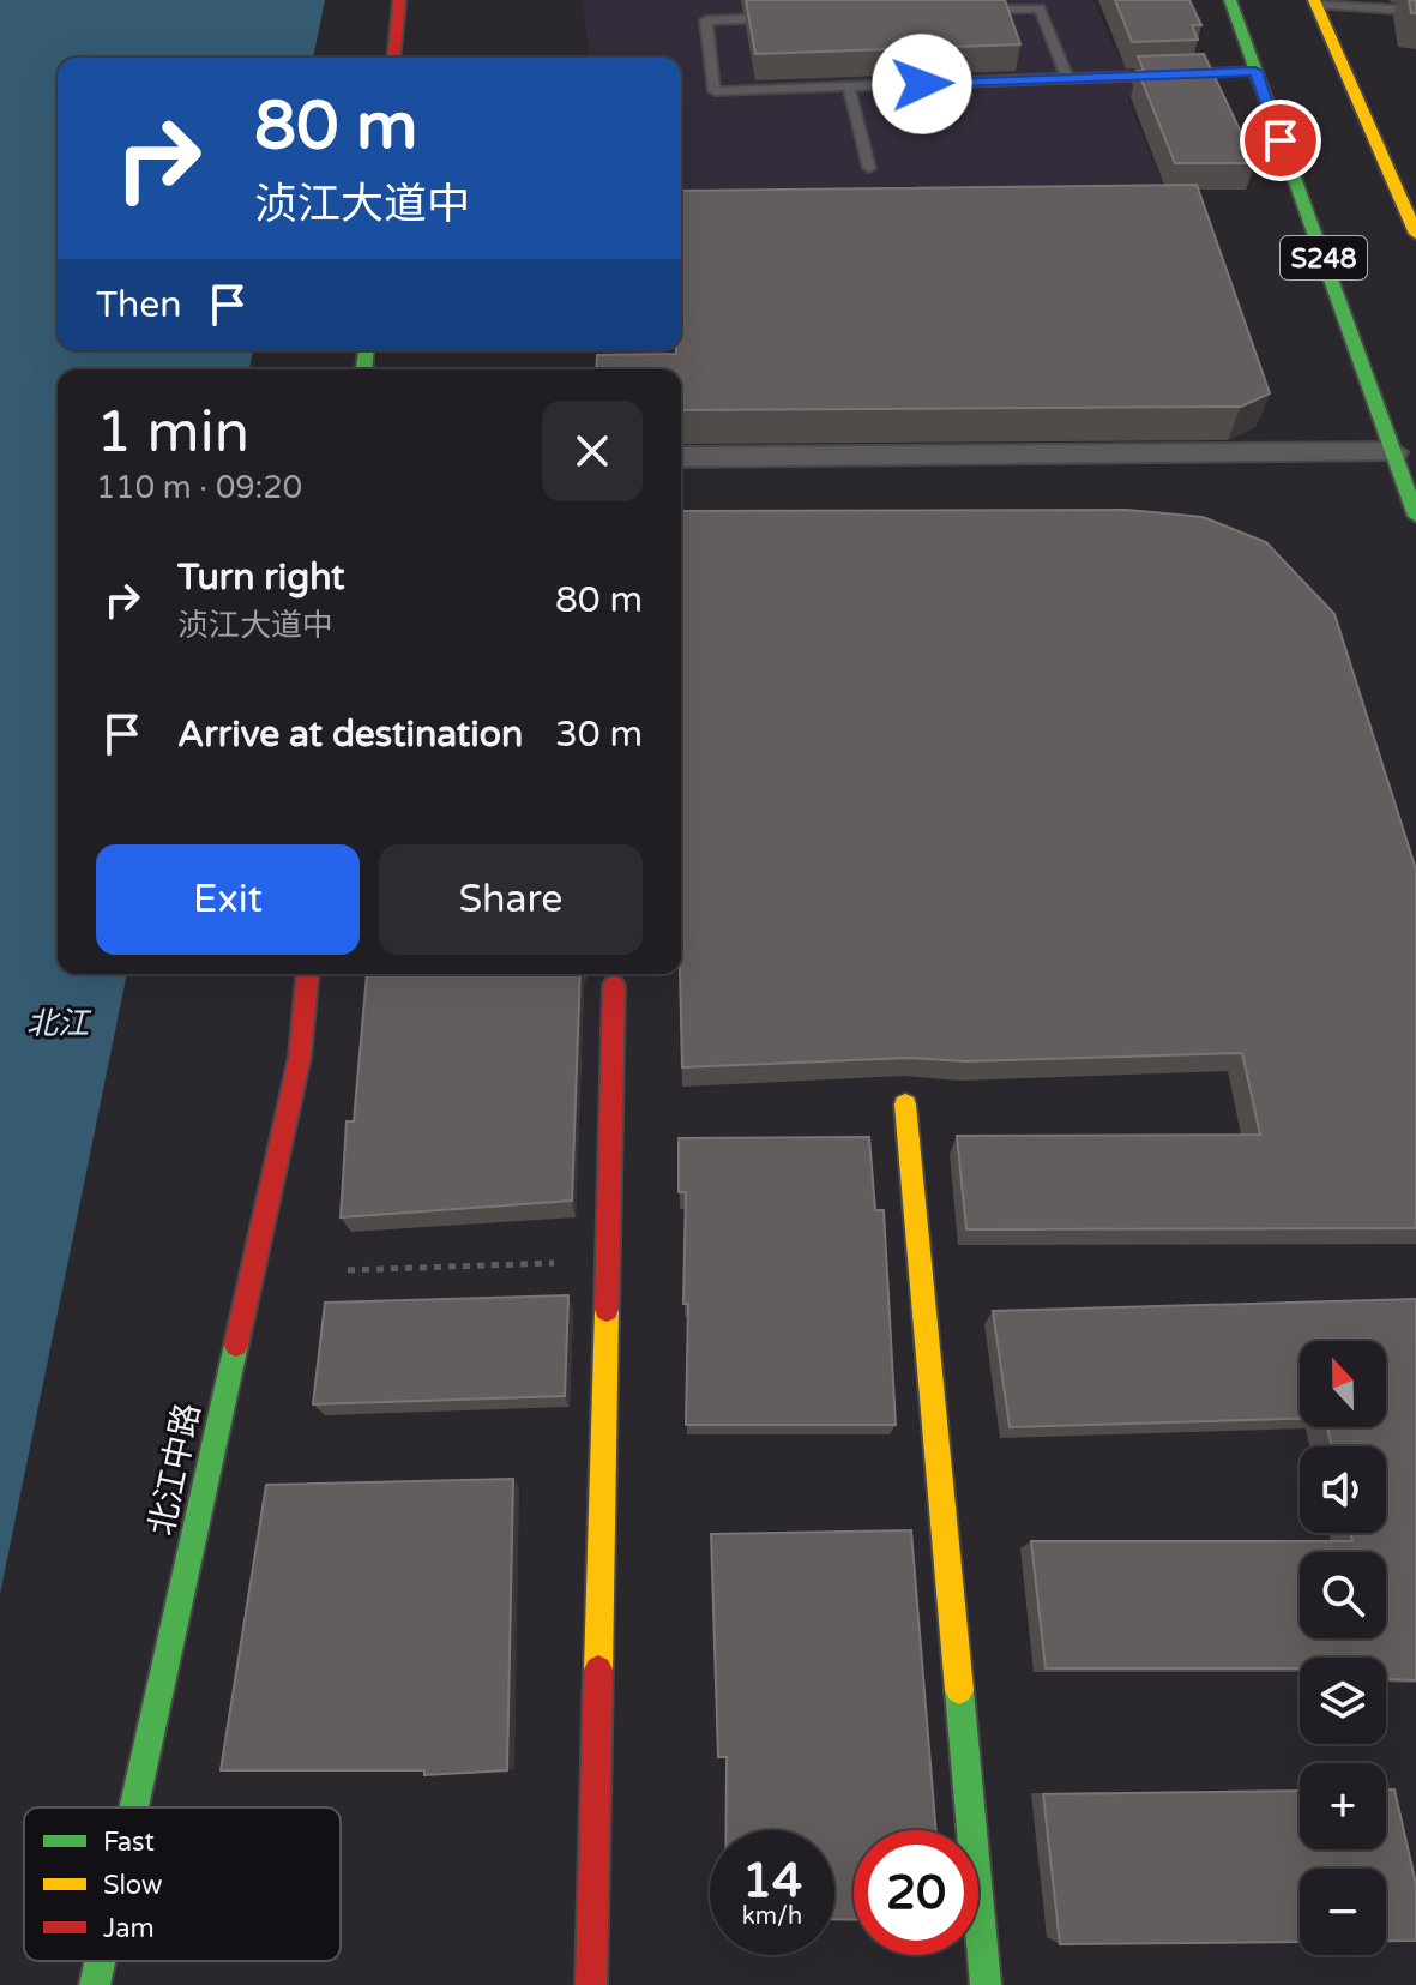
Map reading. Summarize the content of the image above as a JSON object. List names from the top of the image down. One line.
{"streets":{"street":["S248","北江中路"]},"water":["北江"],"legend":["Fast","Slow","Jam"],"north":"top","page":{"turn":["80 m","浈江大道中"],"then":"Then","heading":["1 min","110 m · 09:20"],"list":[{"name":"Turn right","note":"浈江大道中","value":"80 m"},{"name":"Arrive at destination","value":"30 m"}],"buttons":["Exit","Share"],"map_buttons":["+","−"],"speed":"14 km/h","limit":"20"}}
